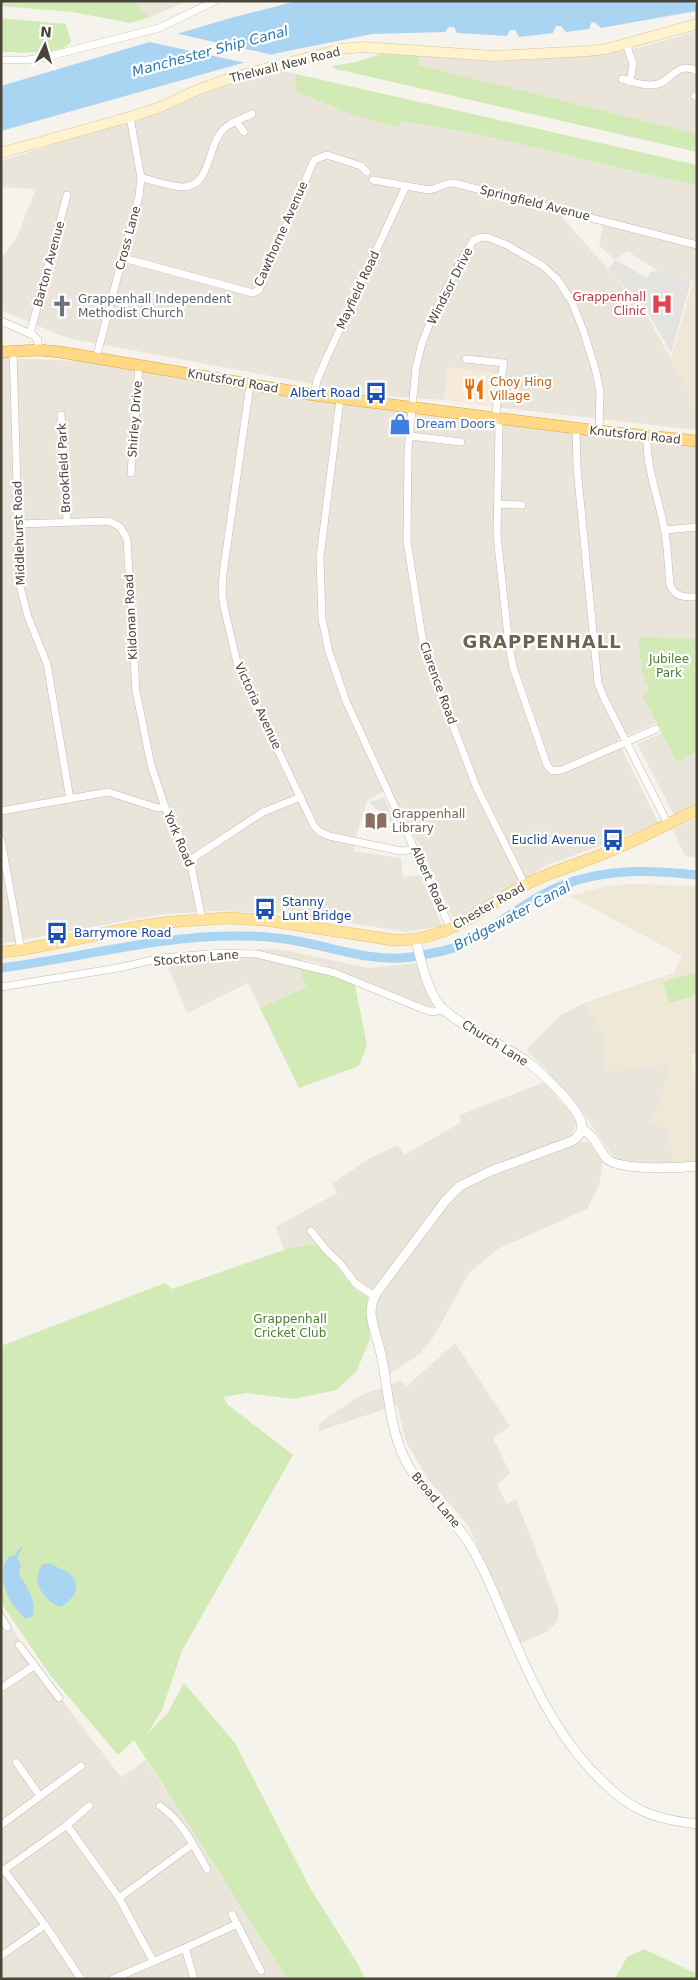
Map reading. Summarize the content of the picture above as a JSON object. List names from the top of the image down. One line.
{"streets":{"highway":["Knutsford Road"],"main road":["Thelwall New Road","Chester Road"],"street":["Springfield Avenue","Cawthorne Avenue","Cross Lane","Barton Avenue","Windsor Drive","Mayfield Road","Shirley Drive","Brookfield Park","Middlehurst Road","Kildonan Road","Clarence Road","Victoria Avenue","York Road","Albert Road","Stockton Lane","Church Lane","Broad Lane"]},"crossings":[["Thelwall New Road","Cross Lane"],["Springfield Avenue","Mayfield Road"],["Cawthorne Avenue","Cross Lane"],["Cross Lane","Knutsford Road"],["Windsor Drive","Knutsford Road"],["Windsor Drive","Clarence Road"],["Mayfield Road","Knutsford Road"],["Knutsford Road","Shirley Drive"],["Knutsford Road","Middlehurst Road"],["Knutsford Road","Clarence Road"],["Knutsford Road","Victoria Avenue"],["Knutsford Road","Albert Road"],["Brookfield Park","Kildonan Road"],["Middlehurst Road","Kildonan Road"],["Middlehurst Road","York Road"],["Kildonan Road","York Road"],["Clarence Road","Chester Road"],["Victoria Avenue","Albert Road"],["York Road","Chester Road"],["Albert Road","Chester Road"],["Chester Road","Church Lane"],["Stockton Lane","Church Lane"]],"districts":["GRAPPENHALL"],"water":["Manchester Ship Canal","Bridgewater Canal"],"parks":["Jubilee Park","Grappenhall Cricket Club"],"places":{"hospital":["Grappenhall Clinic"],"church":["Grappenhall Independent Methodist Church"],"restaurant":["Choy Hing Village"],"bus stop":["Albert Road","Euclid Avenue","Stanny Lunt Bridge","Barrymore Road"],"shop":["Dream Doors"],"library":["Grappenhall Library"]},"north":"top"}
